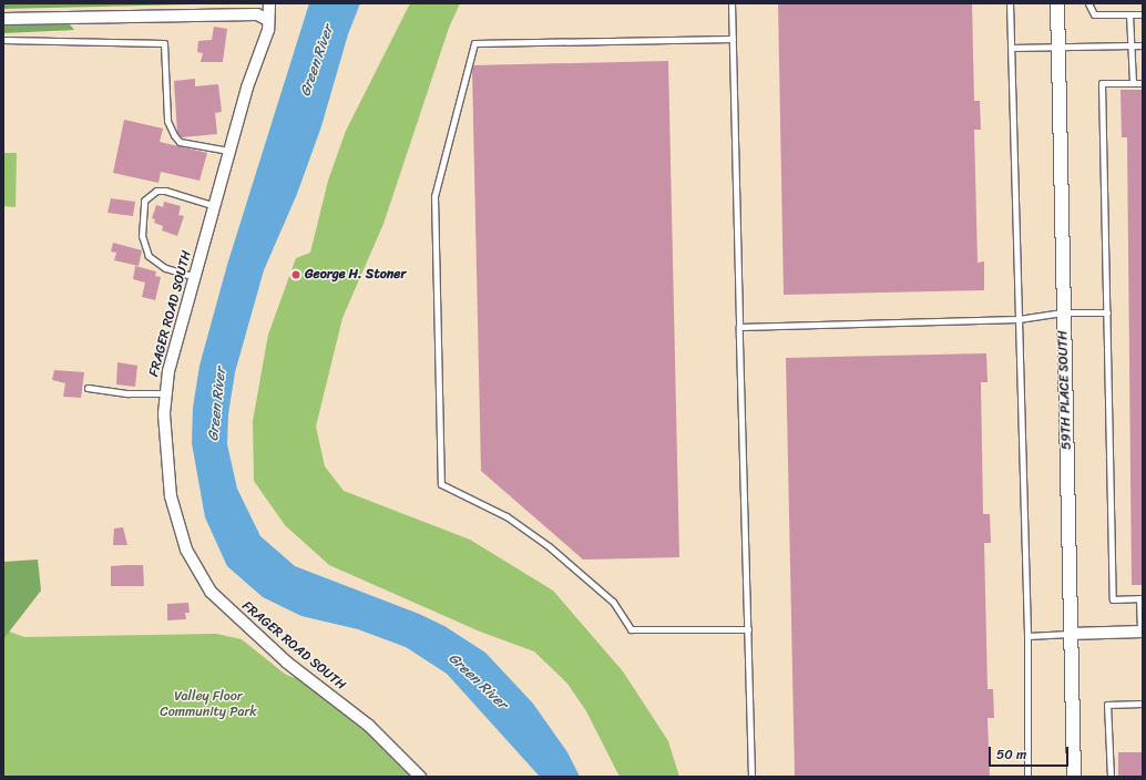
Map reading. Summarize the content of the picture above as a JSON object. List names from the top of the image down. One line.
{"streets":{"street":["FRAGER ROAD SOUTH","59TH PLACE SOUTH"]},"water":["Green River"],"parks":["Valley Floor Community Park"],"places":["George H. Stoner"],"scale_bar":"50 m"}
